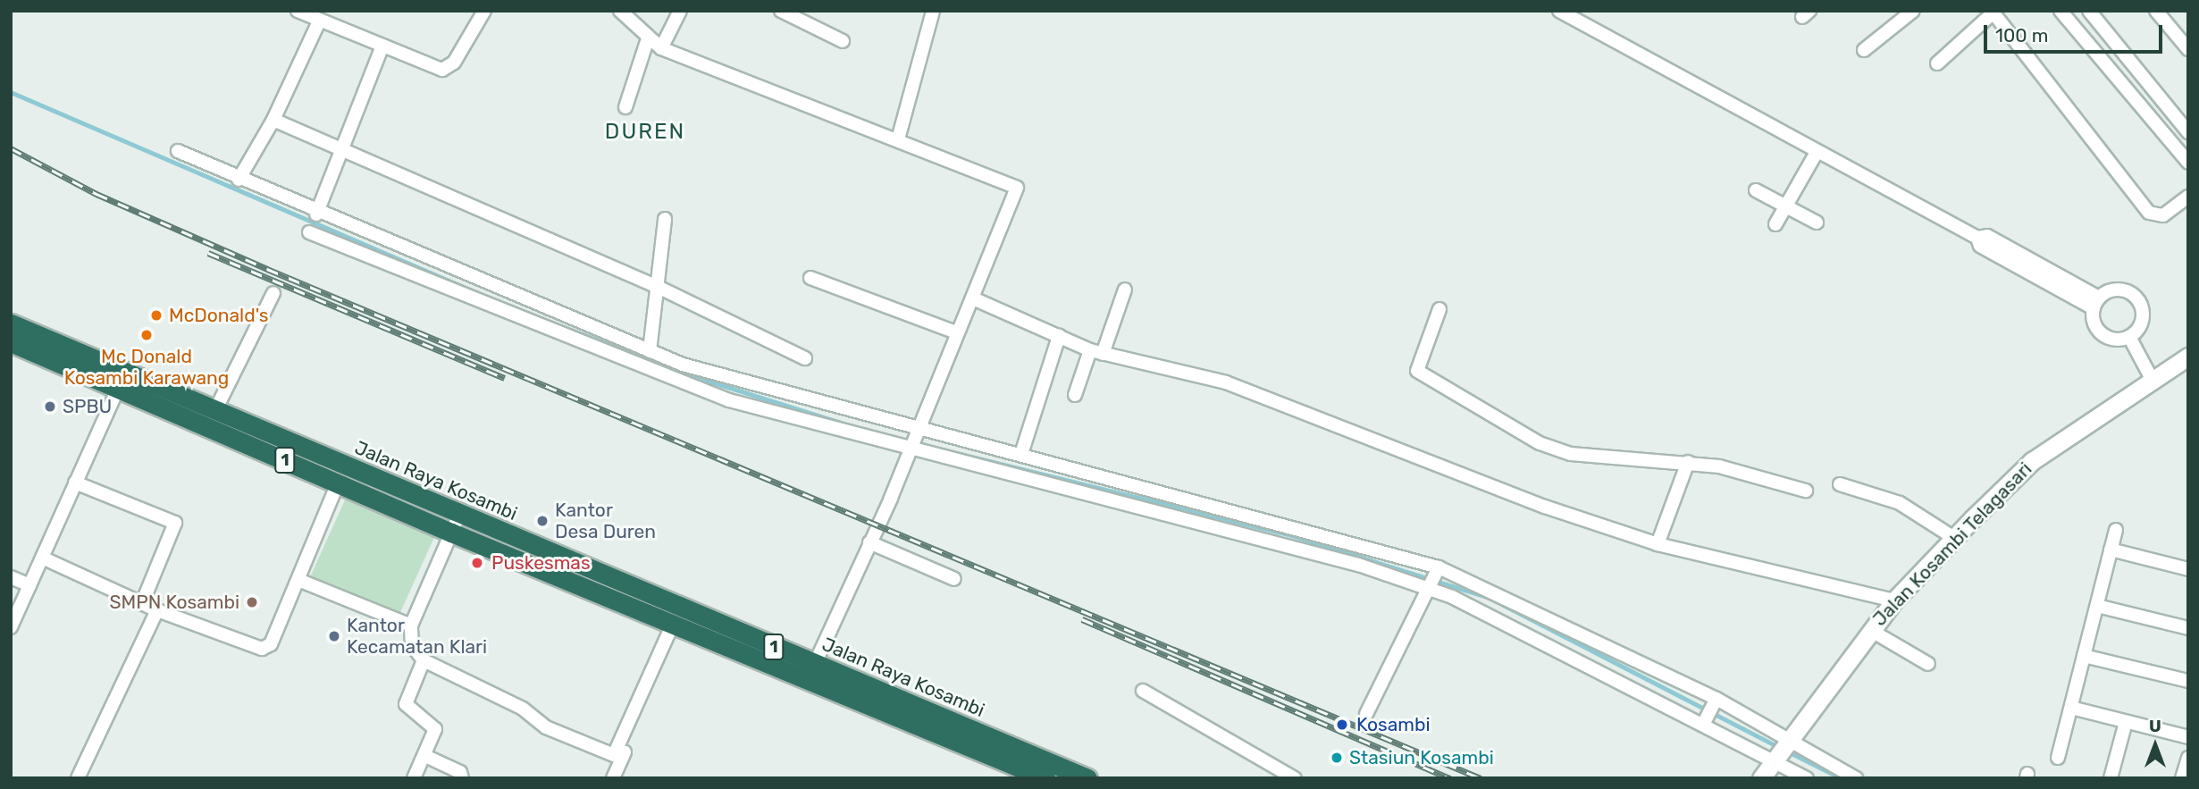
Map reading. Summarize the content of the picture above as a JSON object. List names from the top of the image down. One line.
{"streets":{"highway":["1","Jalan Raya Kosambi"],"main road":["Jalan Kosambi Telagasari"]},"districts":["DUREN"],"places":["McDonald's","Mc Donald Kosambi Karawang","SPBU","Kantor Desa Duren","Puskesmas","SMPN Kosambi","Kantor Kecamatan Klari","Kosambi","Stasiun Kosambi"],"scale_bar":"100 m","north":"top"}
